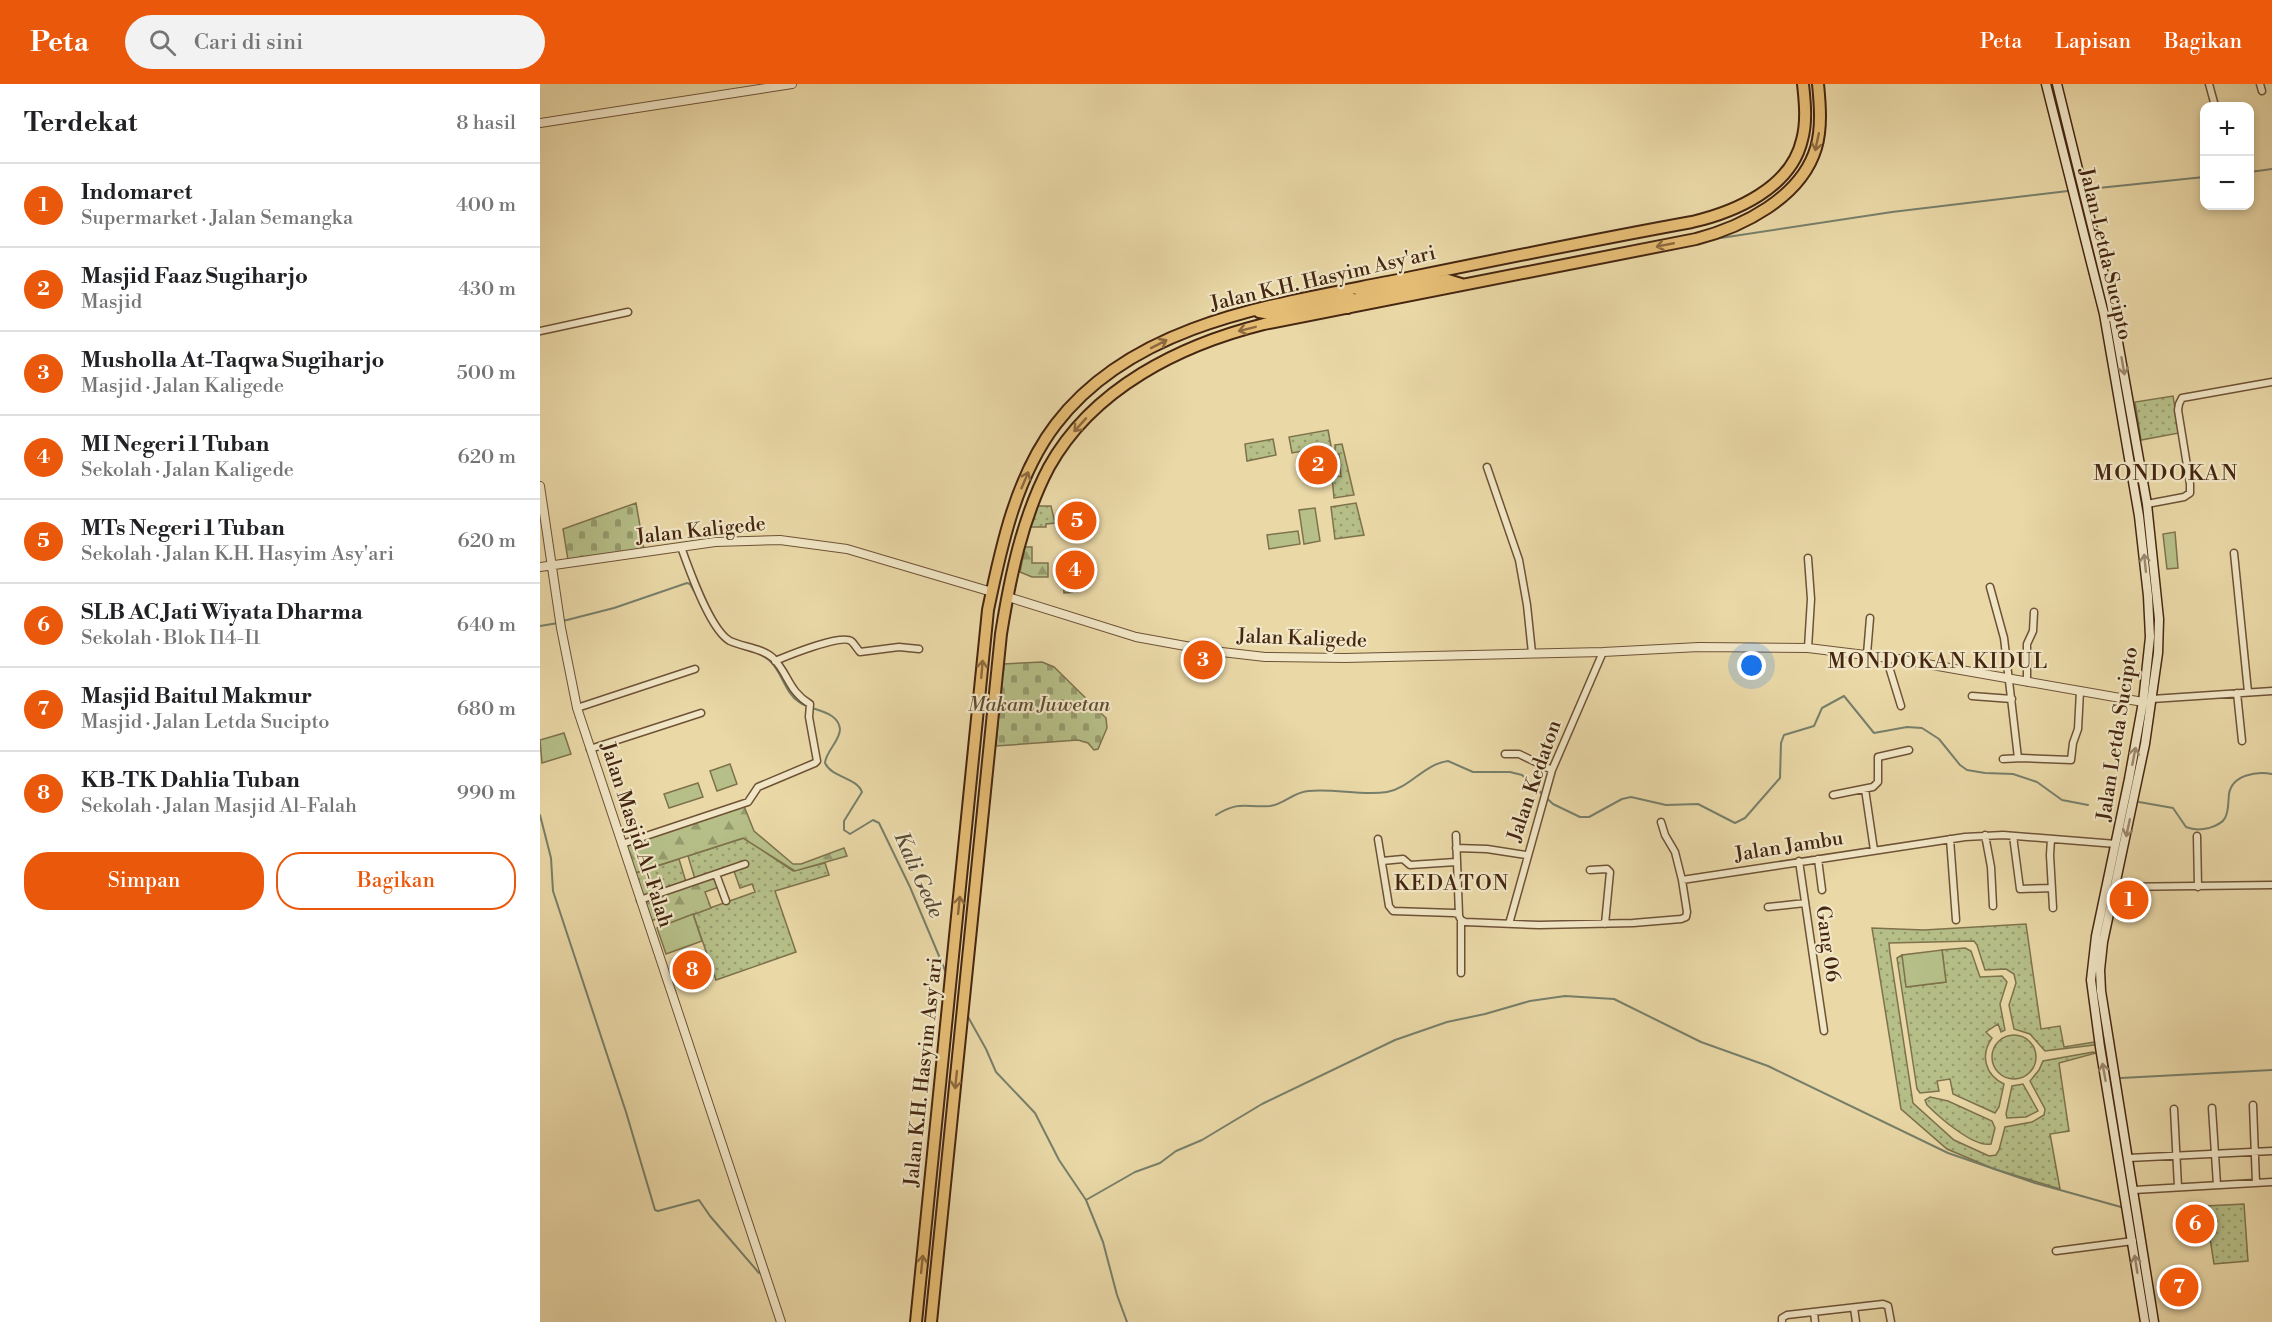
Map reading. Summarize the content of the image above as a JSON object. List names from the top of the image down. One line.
{"streets":{"highway":["Jalan K.H. Hasyim Asy'ari"],"main road":["Jalan Letda Sucipto"],"street":["Jalan Kaligede","Jalan Kedaton","Jalan Masjid Al-Falah","Jalan Jambu","Gang 06"]},"crossings":[["Jalan Letda Sucipto","Jalan Kaligede"],["Jalan Letda Sucipto","Jalan Jambu"],["Jalan K.H. Hasyim Asy'ari","Jalan Kaligede"],["Jalan Kaligede","Jalan Kedaton"],["Jalan Kaligede","Jalan Masjid Al-Falah"],["Jalan Jambu","Gang 06"]],"districts":["MONDOKAN","MONDOKAN KIDUL","KEDATON"],"water":["Kali Gede"],"parks":["Makam Juwetan"],"page":{"header":"Peta","search":"Cari di sini","nav":["Peta","Lapisan","Bagikan"],"heading":["Terdekat","8 hasil"],"map_buttons":["+","−"],"list":[{"mark":"1","name":"Indomaret","note":"Supermarket · Jalan Semangka","value":"400 m"},{"mark":"2","name":"Masjid Faaz Sugiharjo","note":"Masjid","value":"430 m"},{"mark":"3","name":"Musholla At-Taqwa Sugiharjo","note":"Masjid · Jalan Kaligede","value":"500 m"},{"mark":"4","name":"MI Negeri 1 Tuban","note":"Sekolah · Jalan Kaligede","value":"620 m"},{"mark":"5","name":"MTs Negeri 1 Tuban","note":"Sekolah · Jalan K.H. Hasyim Asy'ari","value":"620 m"},{"mark":"6","name":"SLB AC Jati Wiyata Dharma","note":"Sekolah · Blok I14-I1","value":"640 m"},{"mark":"7","name":"Masjid Baitul Makmur","note":"Masjid · Jalan Letda Sucipto","value":"680 m"},{"mark":"8","name":"KB-TK Dahlia Tuban","note":"Sekolah · Jalan Masjid Al-Falah","value":"990 m"}],"pins":["2","5","4","3","1","8","6","7"],"buttons":["Simpan","Bagikan"]}}
